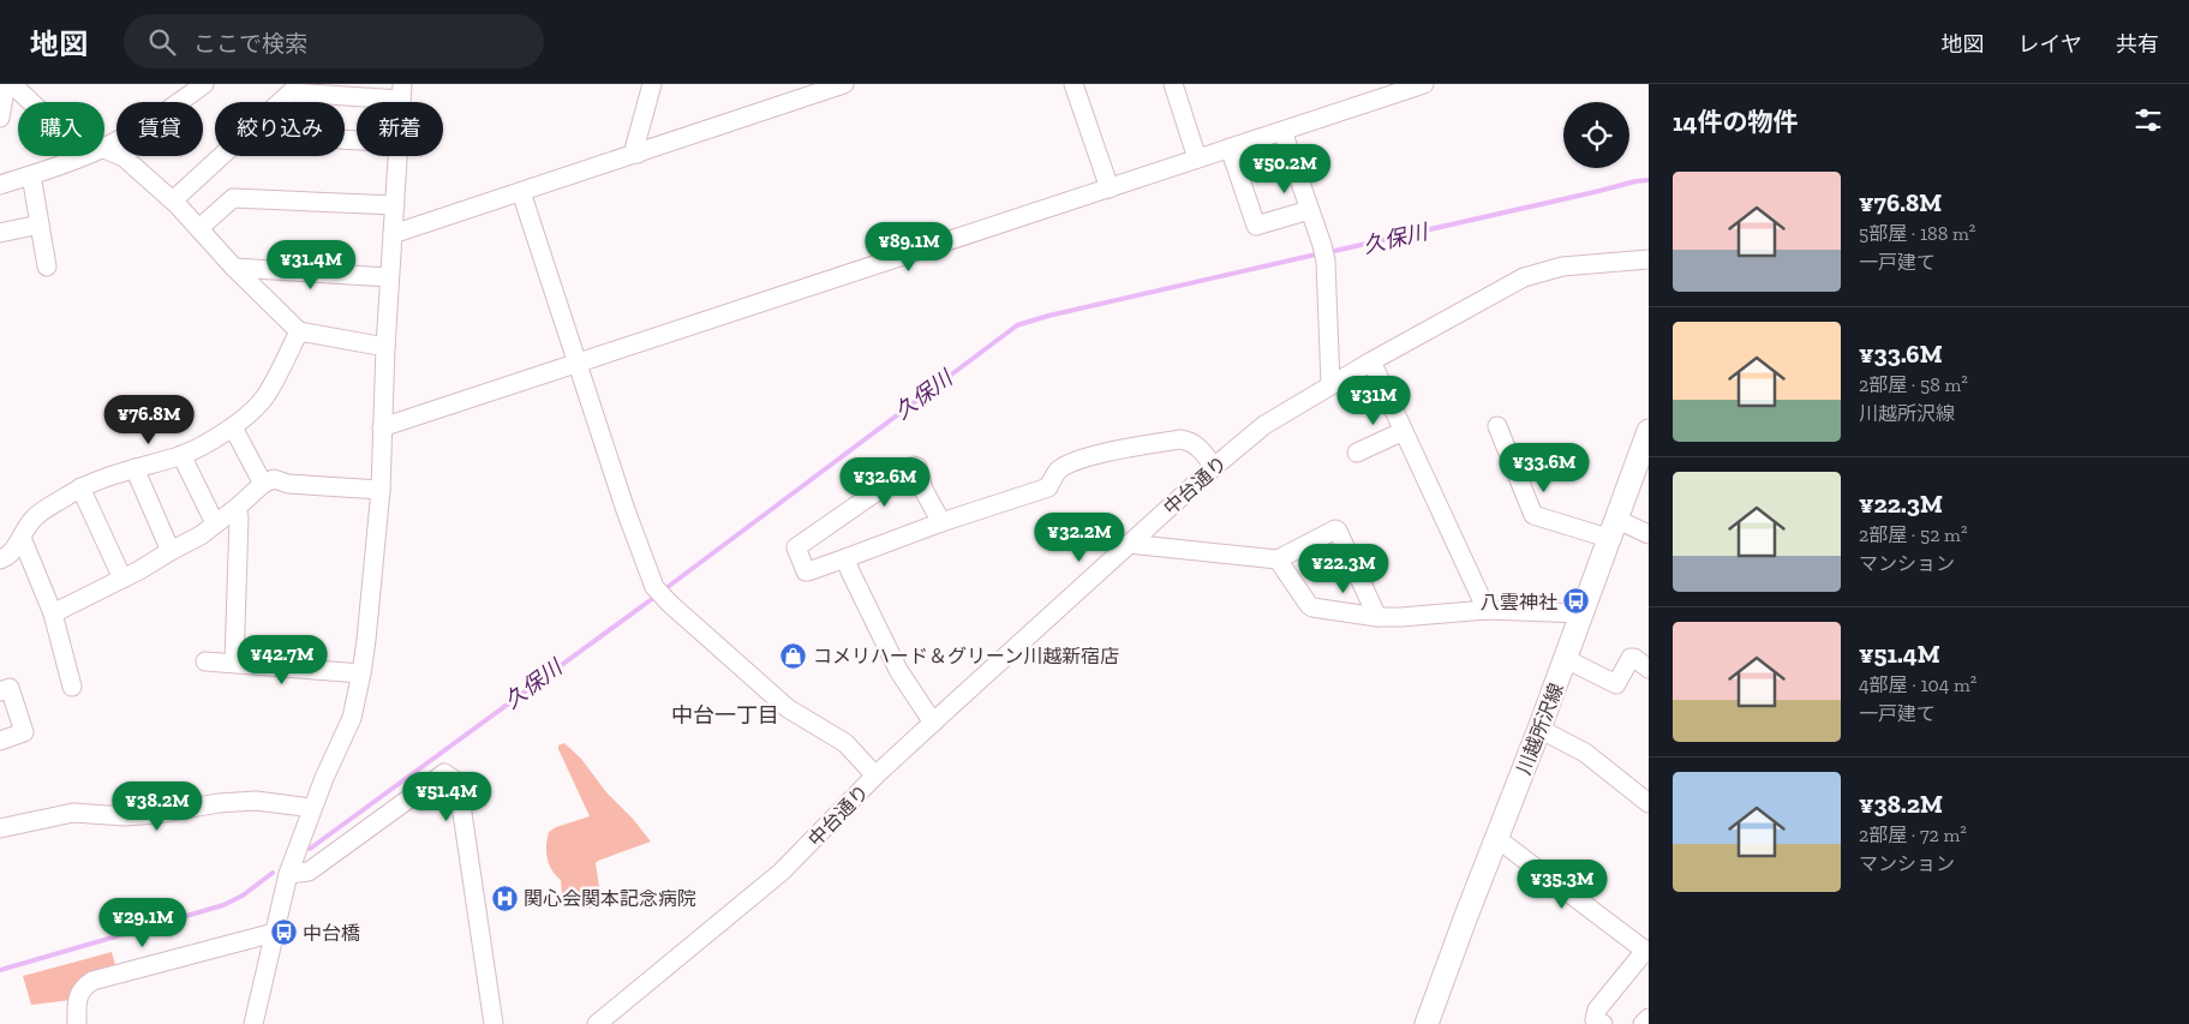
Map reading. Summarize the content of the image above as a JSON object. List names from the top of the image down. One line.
{"streets":{"main road":["川越所沢線"],"street":["中台通り"]},"districts":["中台一丁目"],"water":["久保川"],"places":{"bus stop":["八雲神社","中台橋"],"shop":["コメリハード＆グリーン川越新宿店"],"hospital":["関心会関本記念病院"]},"page":{"header":"地図","search":"ここで検索","nav":["地図","レイヤ","共有"],"heading":"14件の物件","chip":["購入","賃貸","絞り込み","新着"],"price":["¥50.2M","¥89.1M","¥31.4M","¥31M","¥76.8M","¥33.6M","¥32.6M","¥32.2M","¥22.3M","¥42.7M","¥51.4M","¥38.2M","¥35.3M","¥29.1M"],"list":[{"name":"¥76.8M","note":"5部屋 · 188 m² · 一戸建て"},{"name":"¥33.6M","note":"2部屋 · 58 m² · 川越所沢線"},{"name":"¥22.3M","note":"2部屋 · 52 m² · マンション"},{"name":"¥51.4M","note":"4部屋 · 104 m² · 一戸建て"},{"name":"¥38.2M","note":"2部屋 · 72 m² · マンション"}]}}
